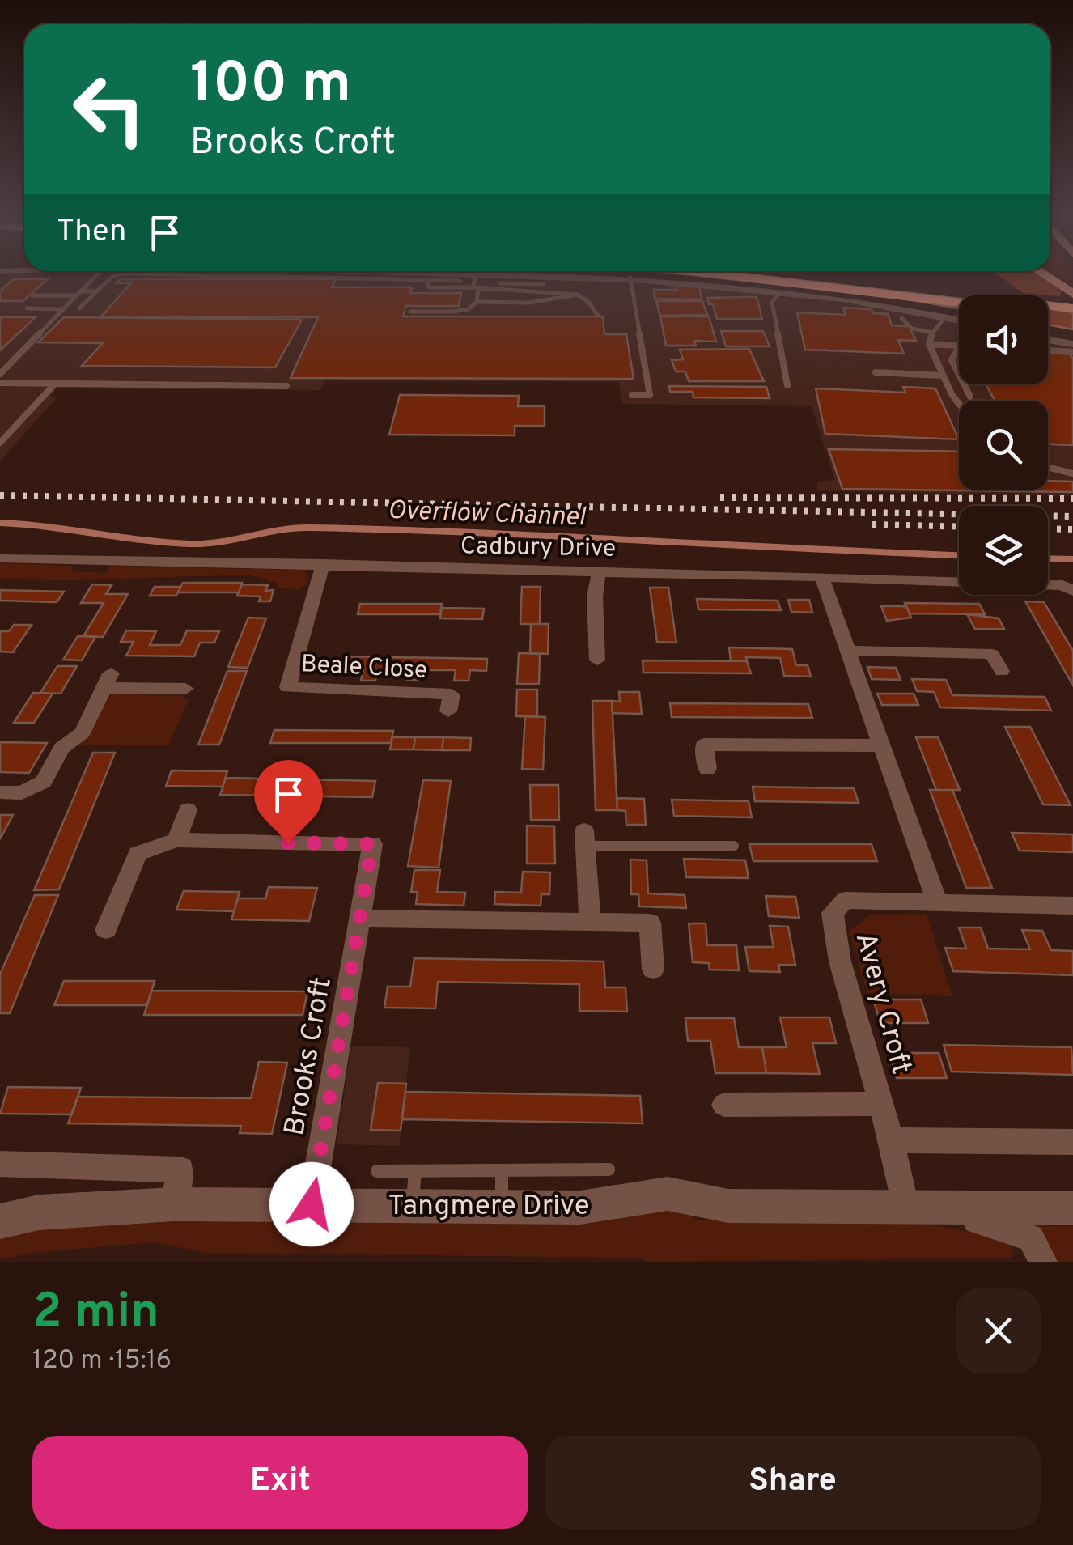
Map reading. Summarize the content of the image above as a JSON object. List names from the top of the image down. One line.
{"streets":{"street":["Cadbury Drive","Beale Close","Avery Croft","Brooks Croft","Tangmere Drive"]},"crossings":[["Cadbury Drive","Beale Close"],["Avery Croft","Tangmere Drive"],["Brooks Croft","Tangmere Drive"]],"water":["Overflow Channel"],"page":{"turn":["100 m","Brooks Croft"],"then":"Then","heading":["2 min","120 m · 15:16"],"buttons":["Exit","Share"]}}
